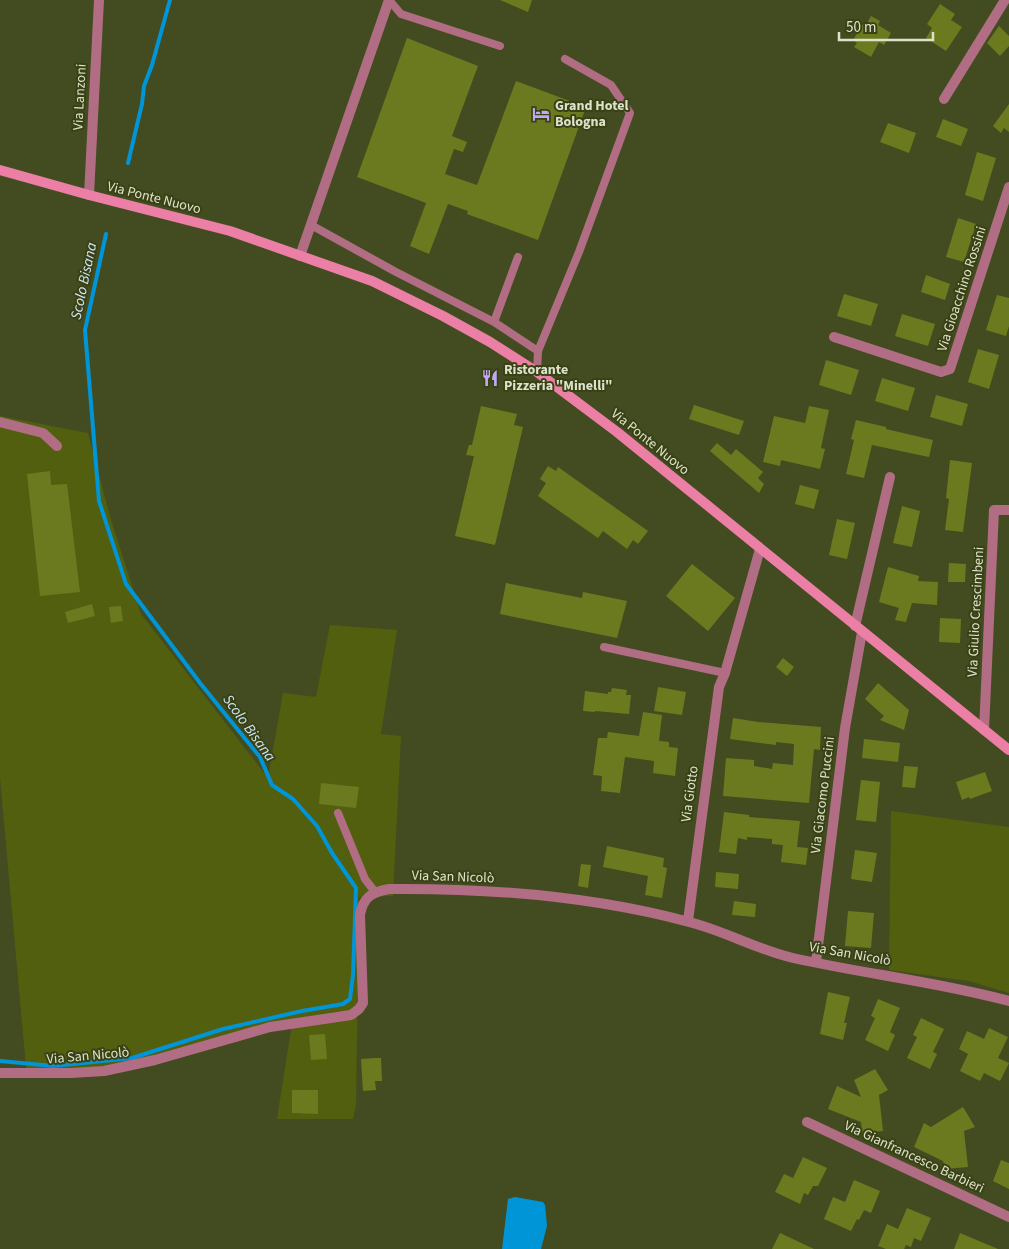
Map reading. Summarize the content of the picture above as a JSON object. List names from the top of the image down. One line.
{"streets":{"main road":["Via Ponte Nuovo"],"street":["Via Lanzoni","Via Gioacchino Rossini","Via Giulio Crescimbeni","Via Giotto","Via Giacomo Puccini","Via San Nicolò","Via Gianfrancesco Barbieri"]},"crossings":[["Via Lanzoni","Via Ponte Nuovo"],["Via Ponte Nuovo","Via Giulio Crescimbeni"],["Via Ponte Nuovo","Via Giotto"],["Via Ponte Nuovo","Via Giacomo Puccini"],["Via Giotto","Via San Nicolò"],["Via Giacomo Puccini","Via San Nicolò"]],"water":["Scolo Bisana"],"places":{"hotel":["Grand Hotel Bologna"],"restaurant":["Ristorante Pizzeria \"Minelli\""]},"scale_bar":"50 m"}
